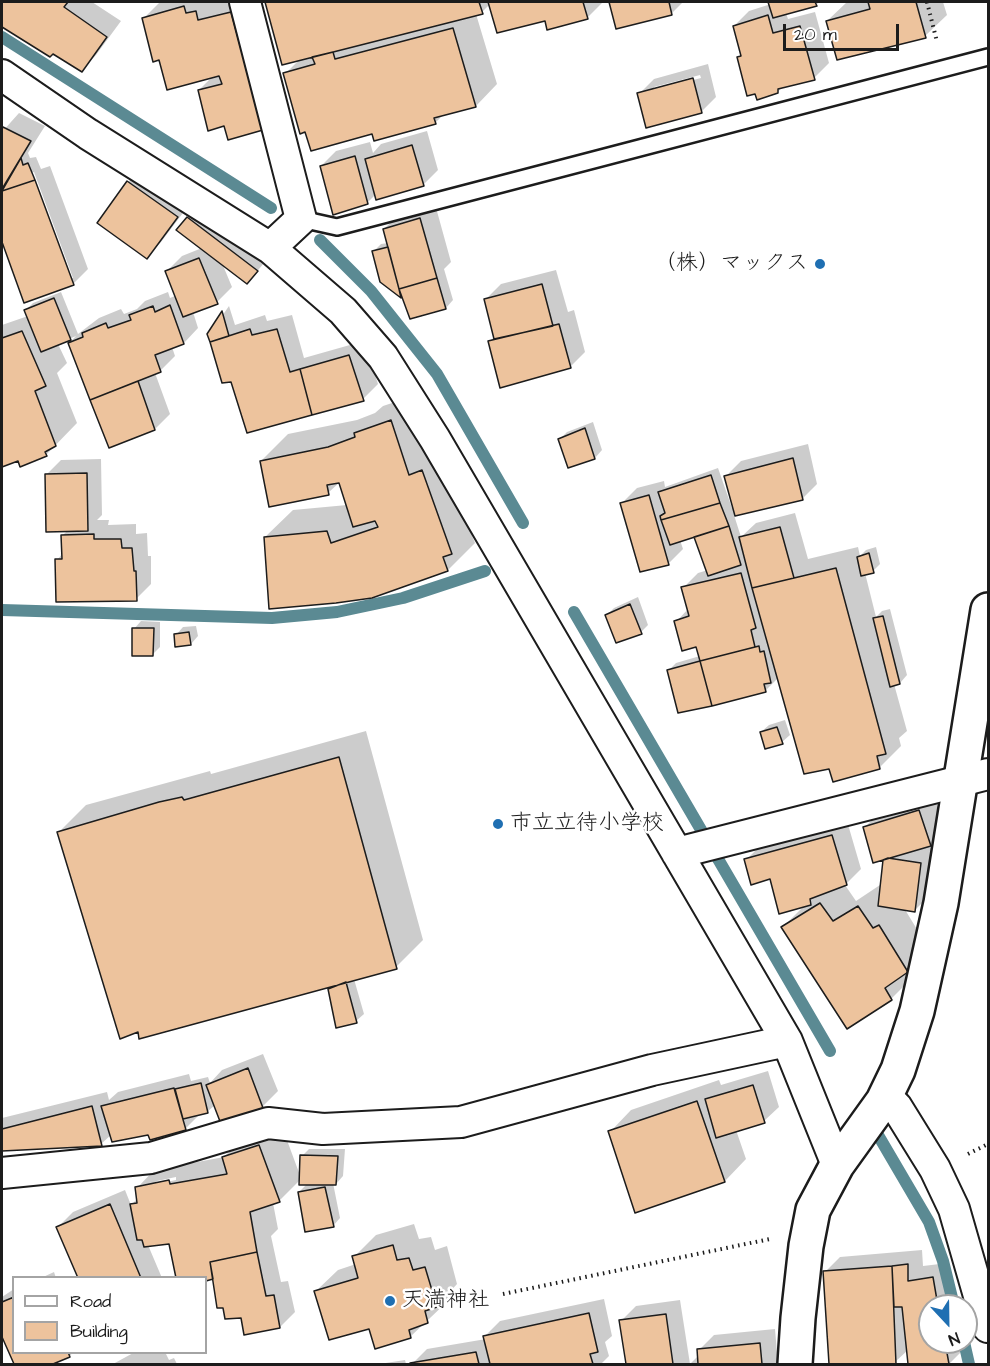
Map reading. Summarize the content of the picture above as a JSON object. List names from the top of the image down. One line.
{"places":["（株）マックス","市立立待小学校","天満神社"],"legend":["Road","Building"],"scale_bar":"20 m","north":"bottom"}
